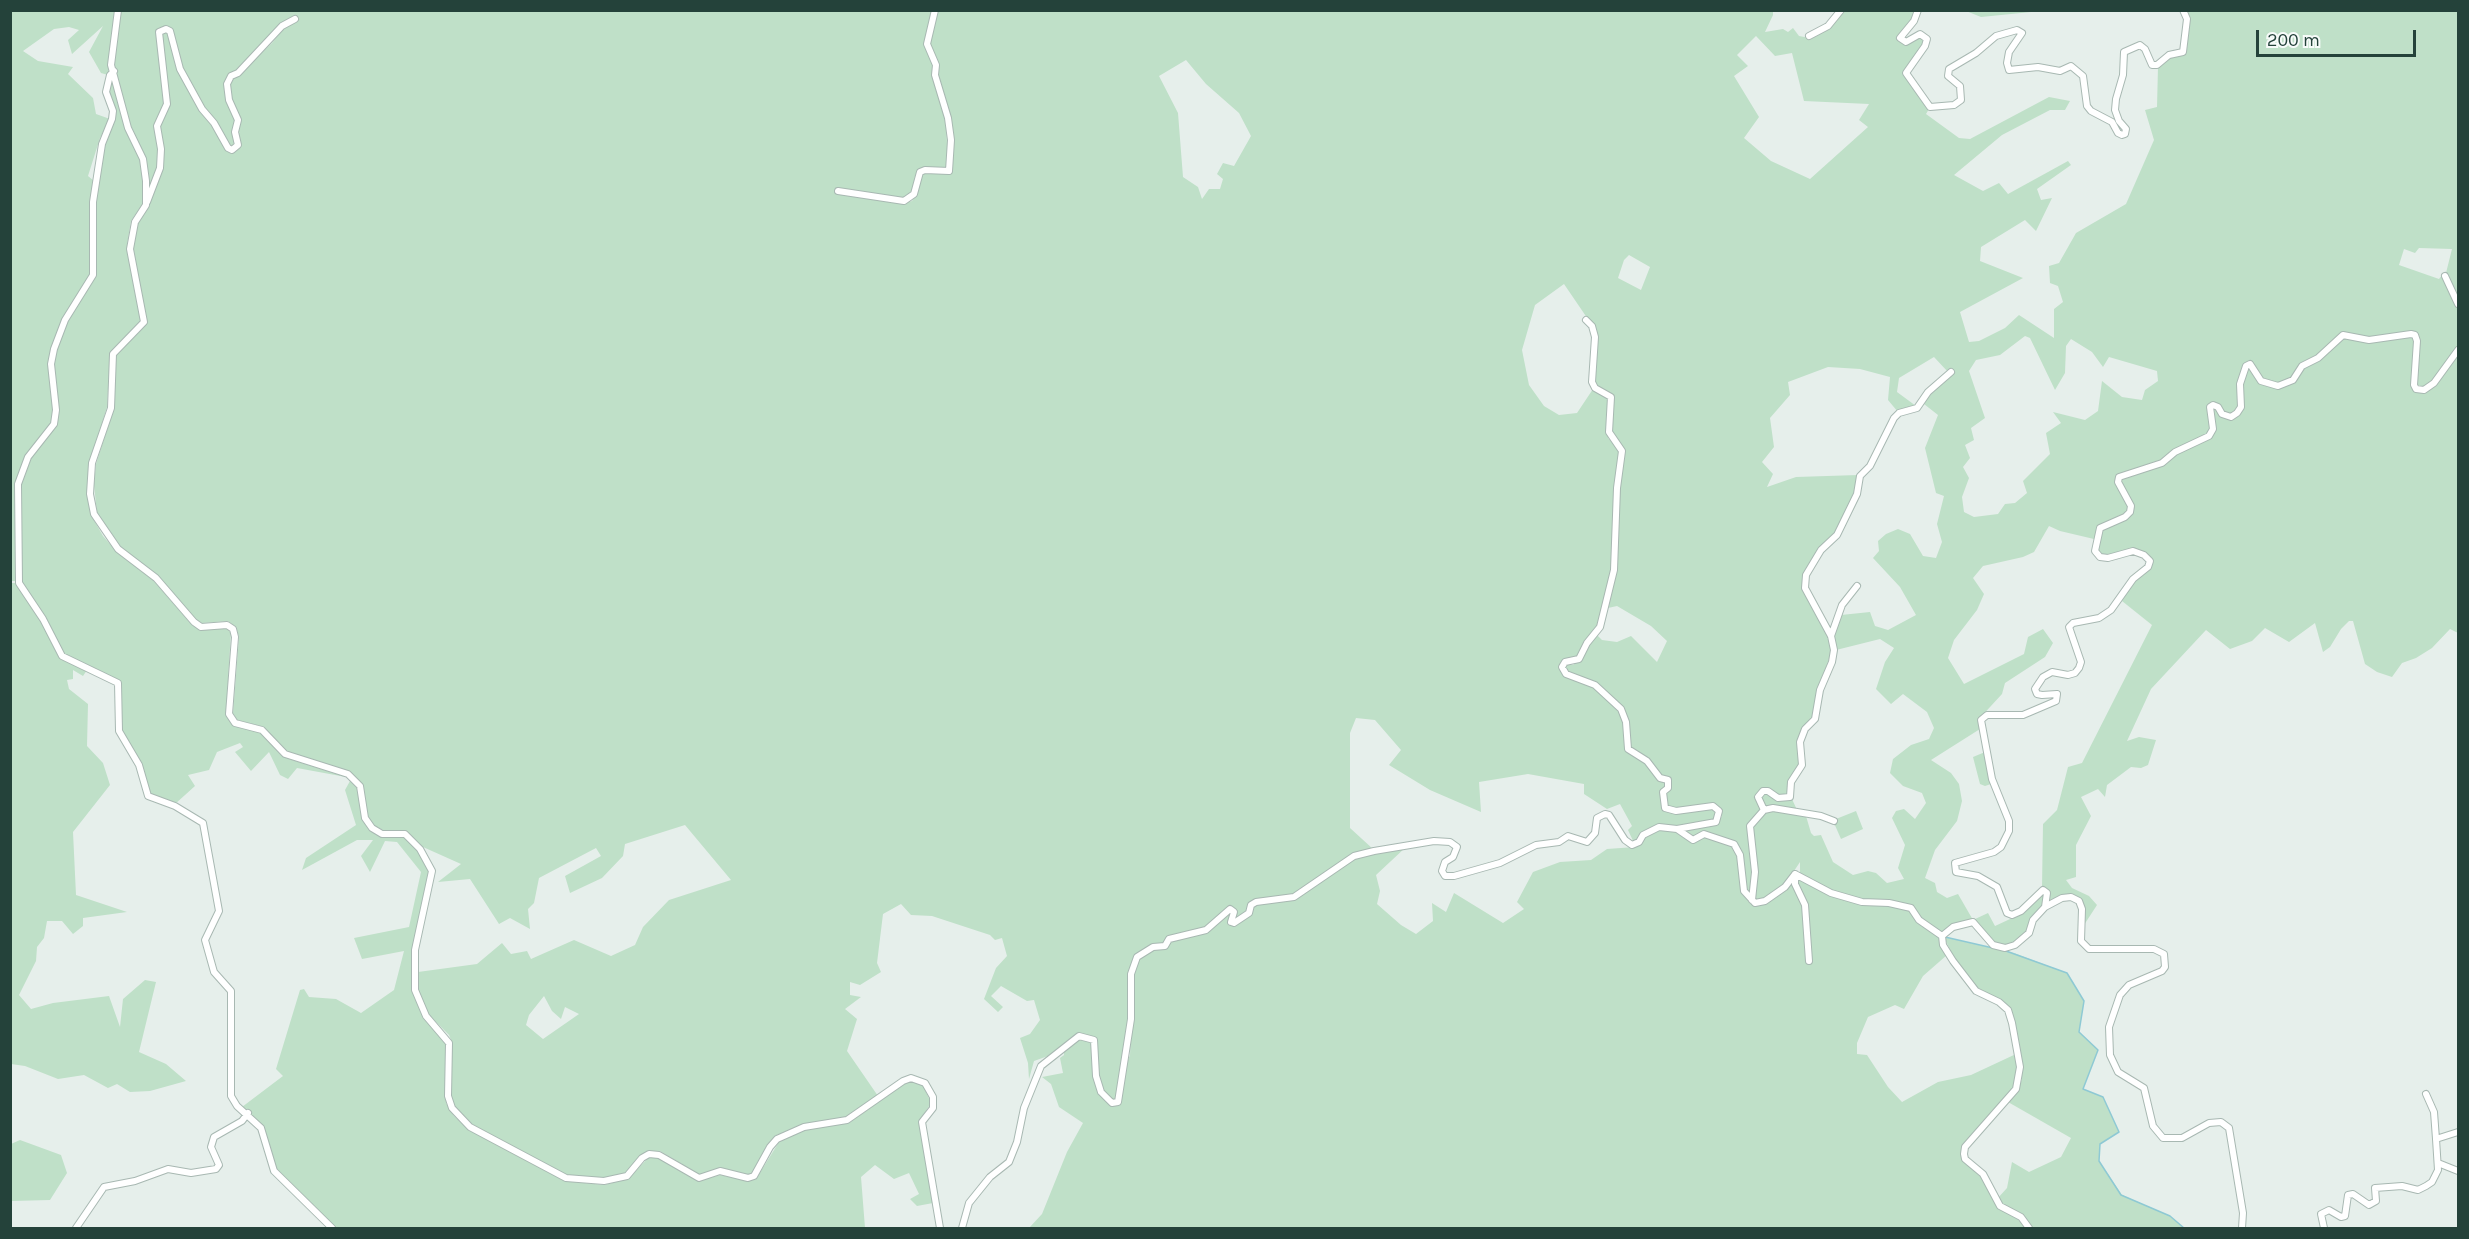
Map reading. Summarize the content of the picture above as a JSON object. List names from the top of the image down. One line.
{"scale_bar":"200 m"}
